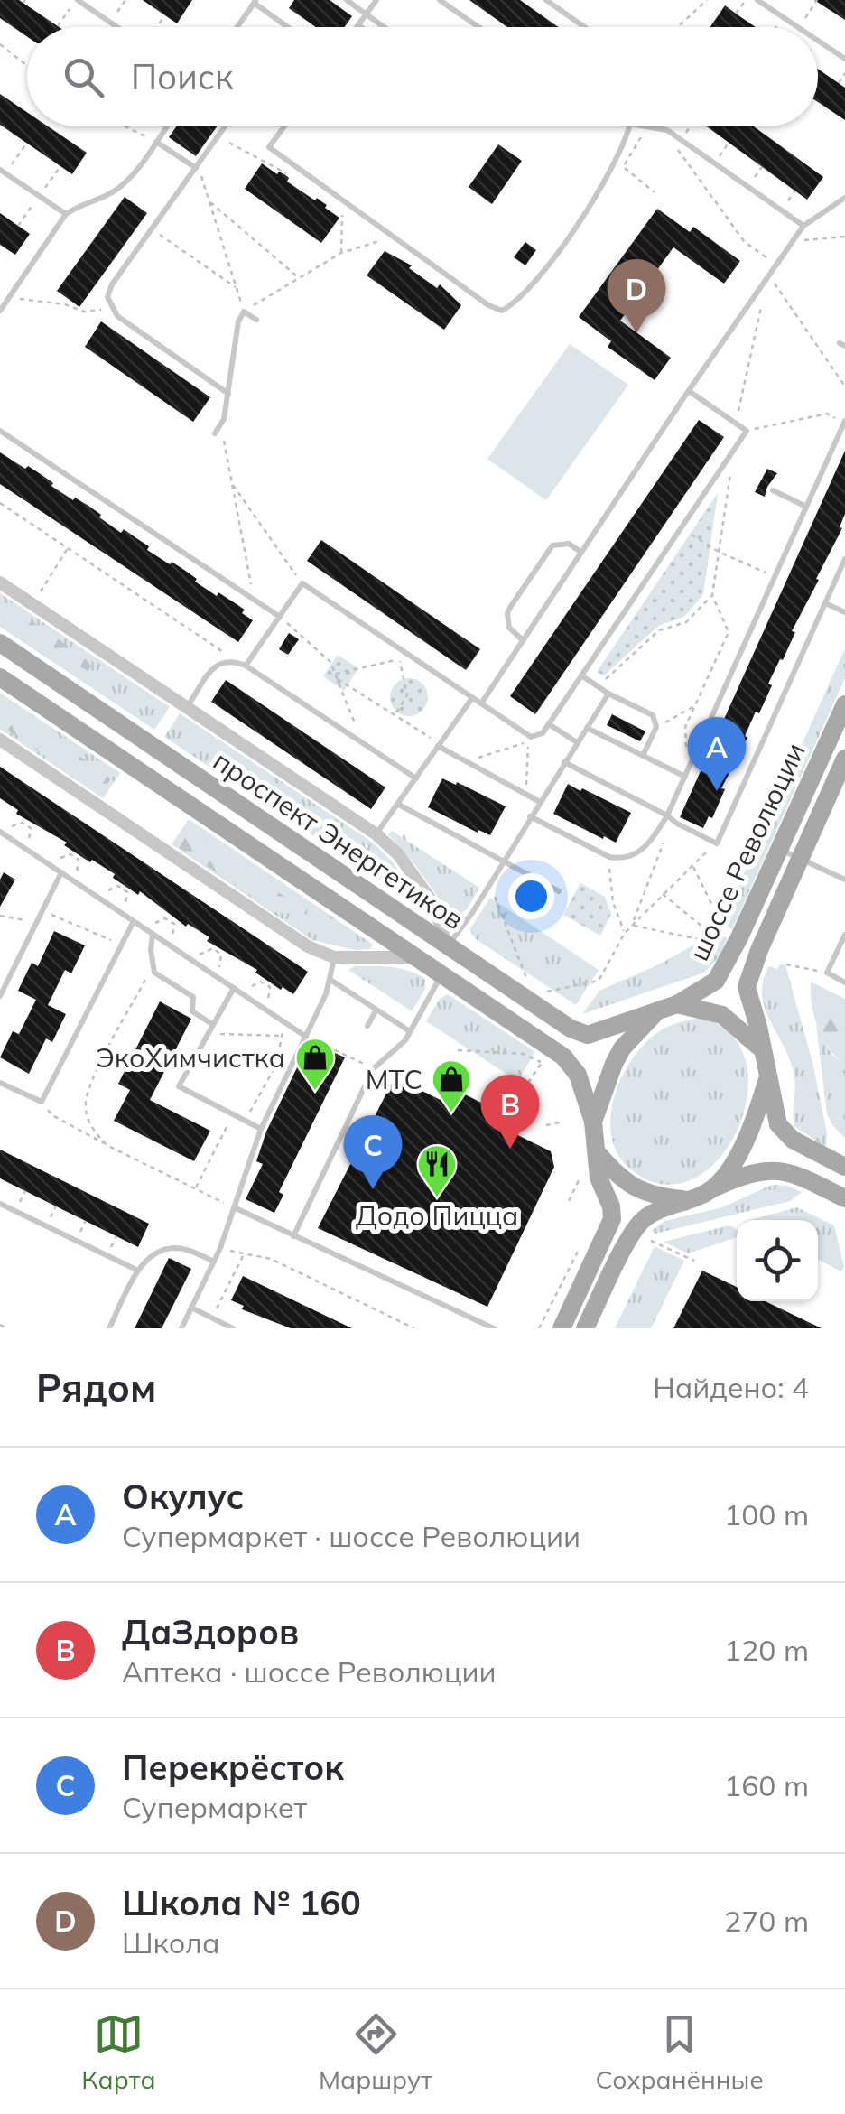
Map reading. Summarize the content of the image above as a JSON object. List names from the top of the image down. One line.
{"streets":{"main road":["проспект Энергетиков","шоссе Революции"]},"crossings":[["проспект Энергетиков","шоссе Революции"]],"places":{"shop":["ЭкоХимчистка","МТС"],"restaurant":["Додо Пицца"]},"page":{"search":"Поиск","pins":["D","A","B","C"],"heading":["Рядом","Найдено: 4"],"list":[{"mark":"A","name":"Окулус","note":"Супермаркет · шоссе Революции","value":"100 m"},{"mark":"B","name":"ДаЗдоров","note":"Аптека · шоссе Революции","value":"120 m"},{"mark":"C","name":"Перекрёсток","note":"Супермаркет","value":"160 m"},{"mark":"D","name":"Школа № 160","note":"Школа","value":"270 m"}],"nav":["Карта","Маршрут","Сохранённые"]}}
